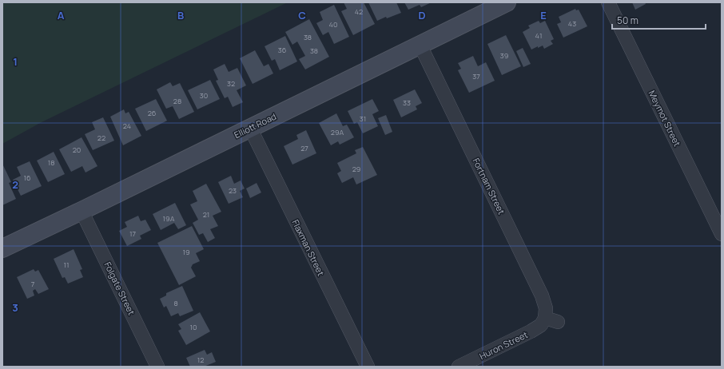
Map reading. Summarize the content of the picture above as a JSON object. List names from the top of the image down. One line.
{"streets":{"street":["Meymot Street","Elliott Road","Fortnam Street","Flaxman Street","Folgate Street","Huron Street"]},"crossings":[["Elliott Road","Fortnam Street"],["Elliott Road","Flaxman Street"],["Elliott Road","Folgate Street"],["Fortnam Street","Huron Street"]],"house_numbers":["42","43","40","41","38","36","38","39","37","32","30","28","33","26","31","24","29A","22","27","20","18","29","16","23","21","19A","17","19","11","7","8","10","12"],"scale_bar":"50 m","grid":{"columns":["A","B","C","D","E"],"rows":["1","2","3"]}}
